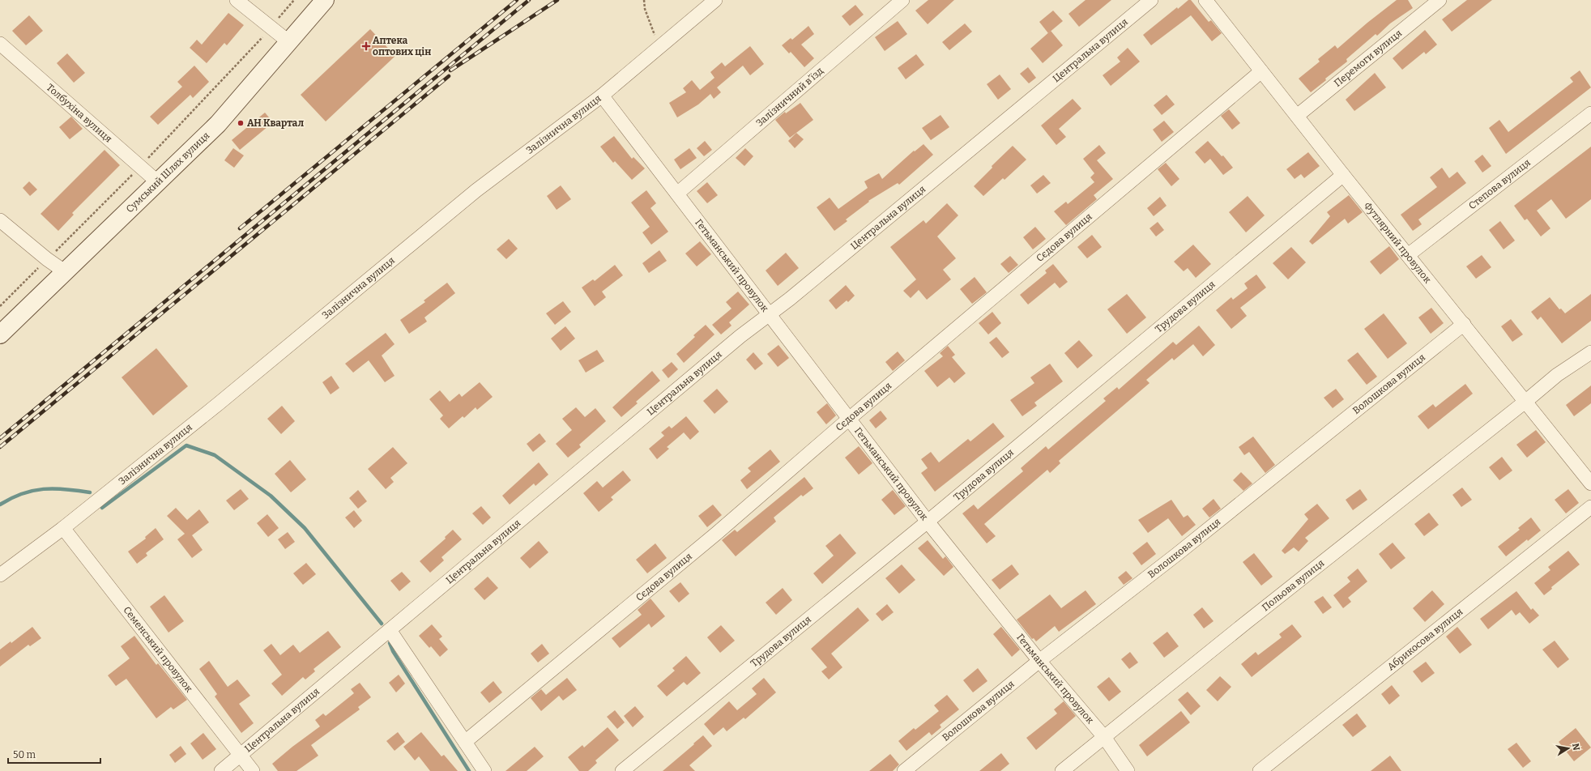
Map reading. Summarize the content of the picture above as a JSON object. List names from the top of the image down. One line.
{"streets":{"main road":["Сумський Шлях вулиця"],"street":["Центральна вулиця","Перемоги вулиця","Залізничний в’їзд","Толбухіна вулиця","Залізнична вулиця","Степова вулиця","Сєдова вулиця","Футлярний провулок","Гетьманський провулок","Трудова вулиця","Волошкова вулиця","Польова вулиця","Абрикосова вулиця","Семенський провулок"]},"crossings":[["Центральна вулиця","Гетьманський провулок"],["Центральна вулиця","Семенський провулок"],["Перемоги вулиця","Футлярний провулок"],["Залізничний в’їзд","Гетьманський провулок"],["Толбухіна вулиця","Сумський Шлях вулиця"],["Залізнична вулиця","Гетьманський провулок"],["Залізнична вулиця","Семенський провулок"],["Степова вулиця","Футлярний провулок"],["Сєдова вулиця","Футлярний провулок"],["Сєдова вулиця","Гетьманський провулок"],["Футлярний провулок","Трудова вулиця"],["Футлярний провулок","Волошкова вулиця"],["Футлярний провулок","Польова вулиця"],["Гетьманський провулок","Трудова вулиця"],["Гетьманський провулок","Волошкова вулиця"],["Гетьманський провулок","Польова вулиця"]],"places":{"health":["Аптека оптових цін"],"other":["АН Квартал"]},"scale_bar":"50 m","north":"right"}
